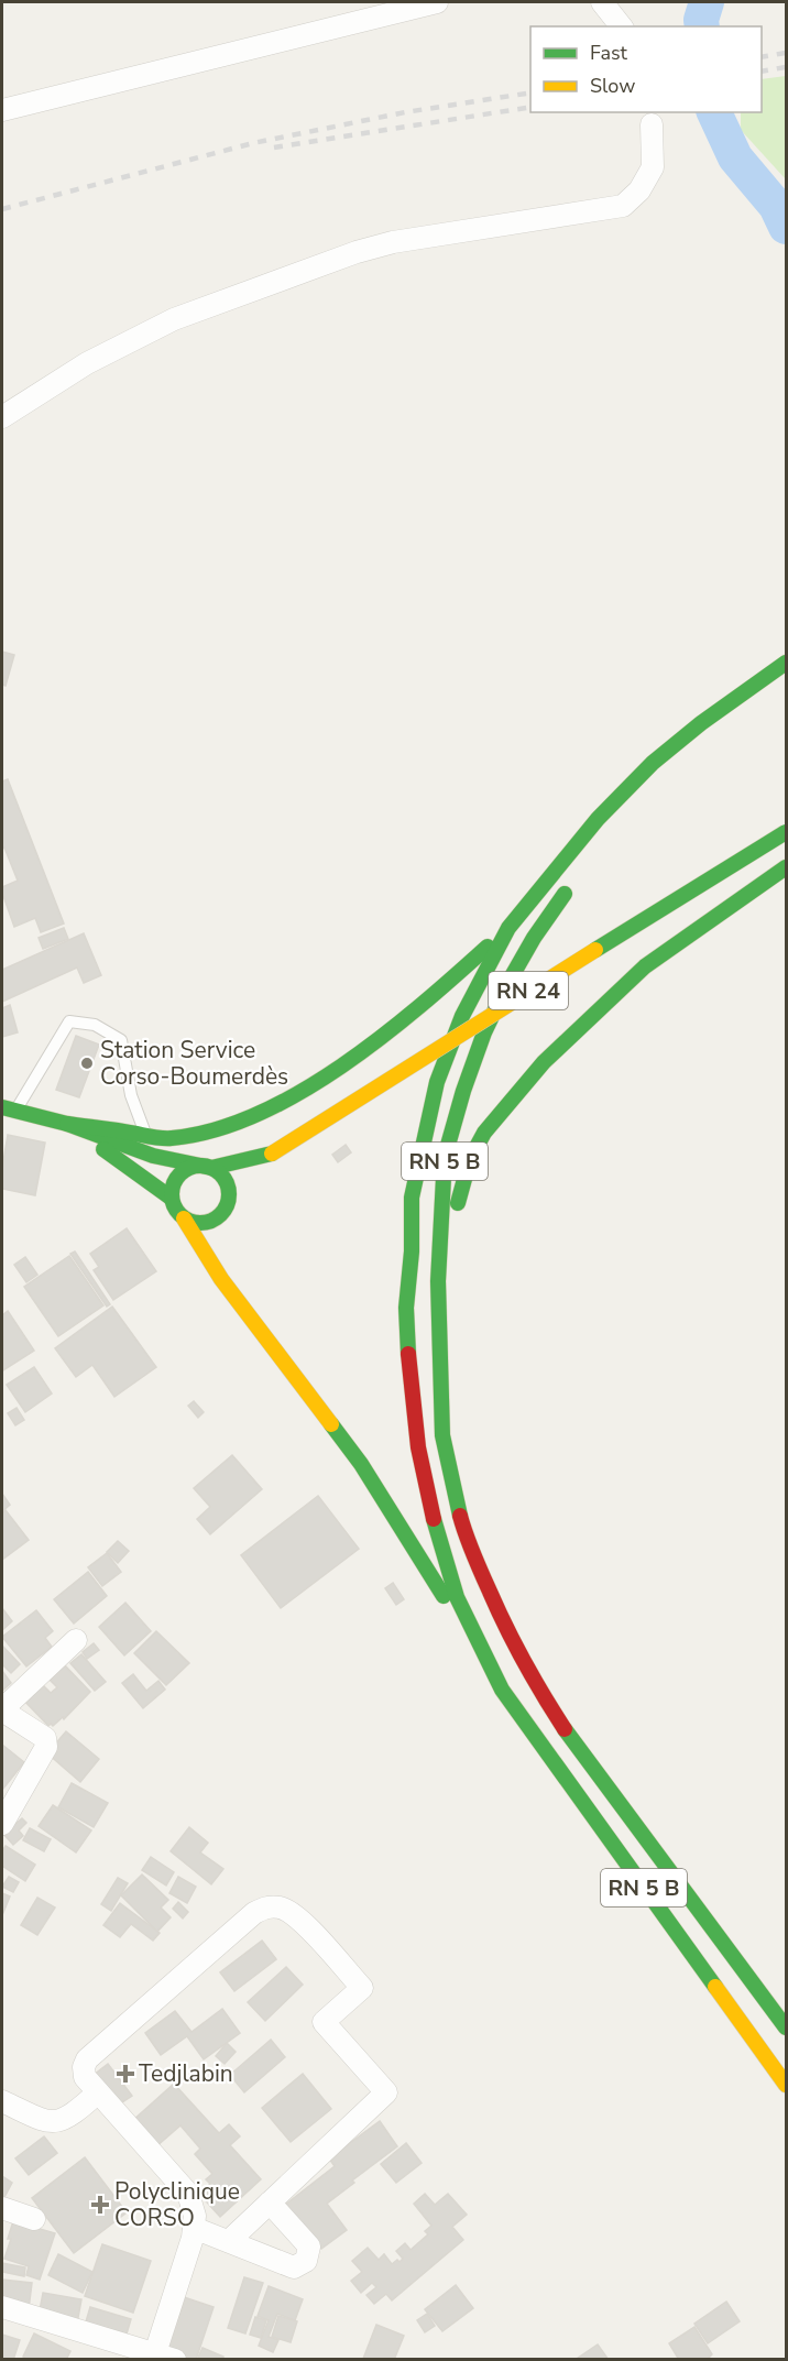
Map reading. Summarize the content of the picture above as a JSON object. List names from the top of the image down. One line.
{"streets":{"main road":["RN 24","RN 5 B"]},"places":{"other":["Station Service Corso-Boumerdès"],"health":["Tedjlabin","Polyclinique CORSO"]},"legend":["Fast","Slow"]}
